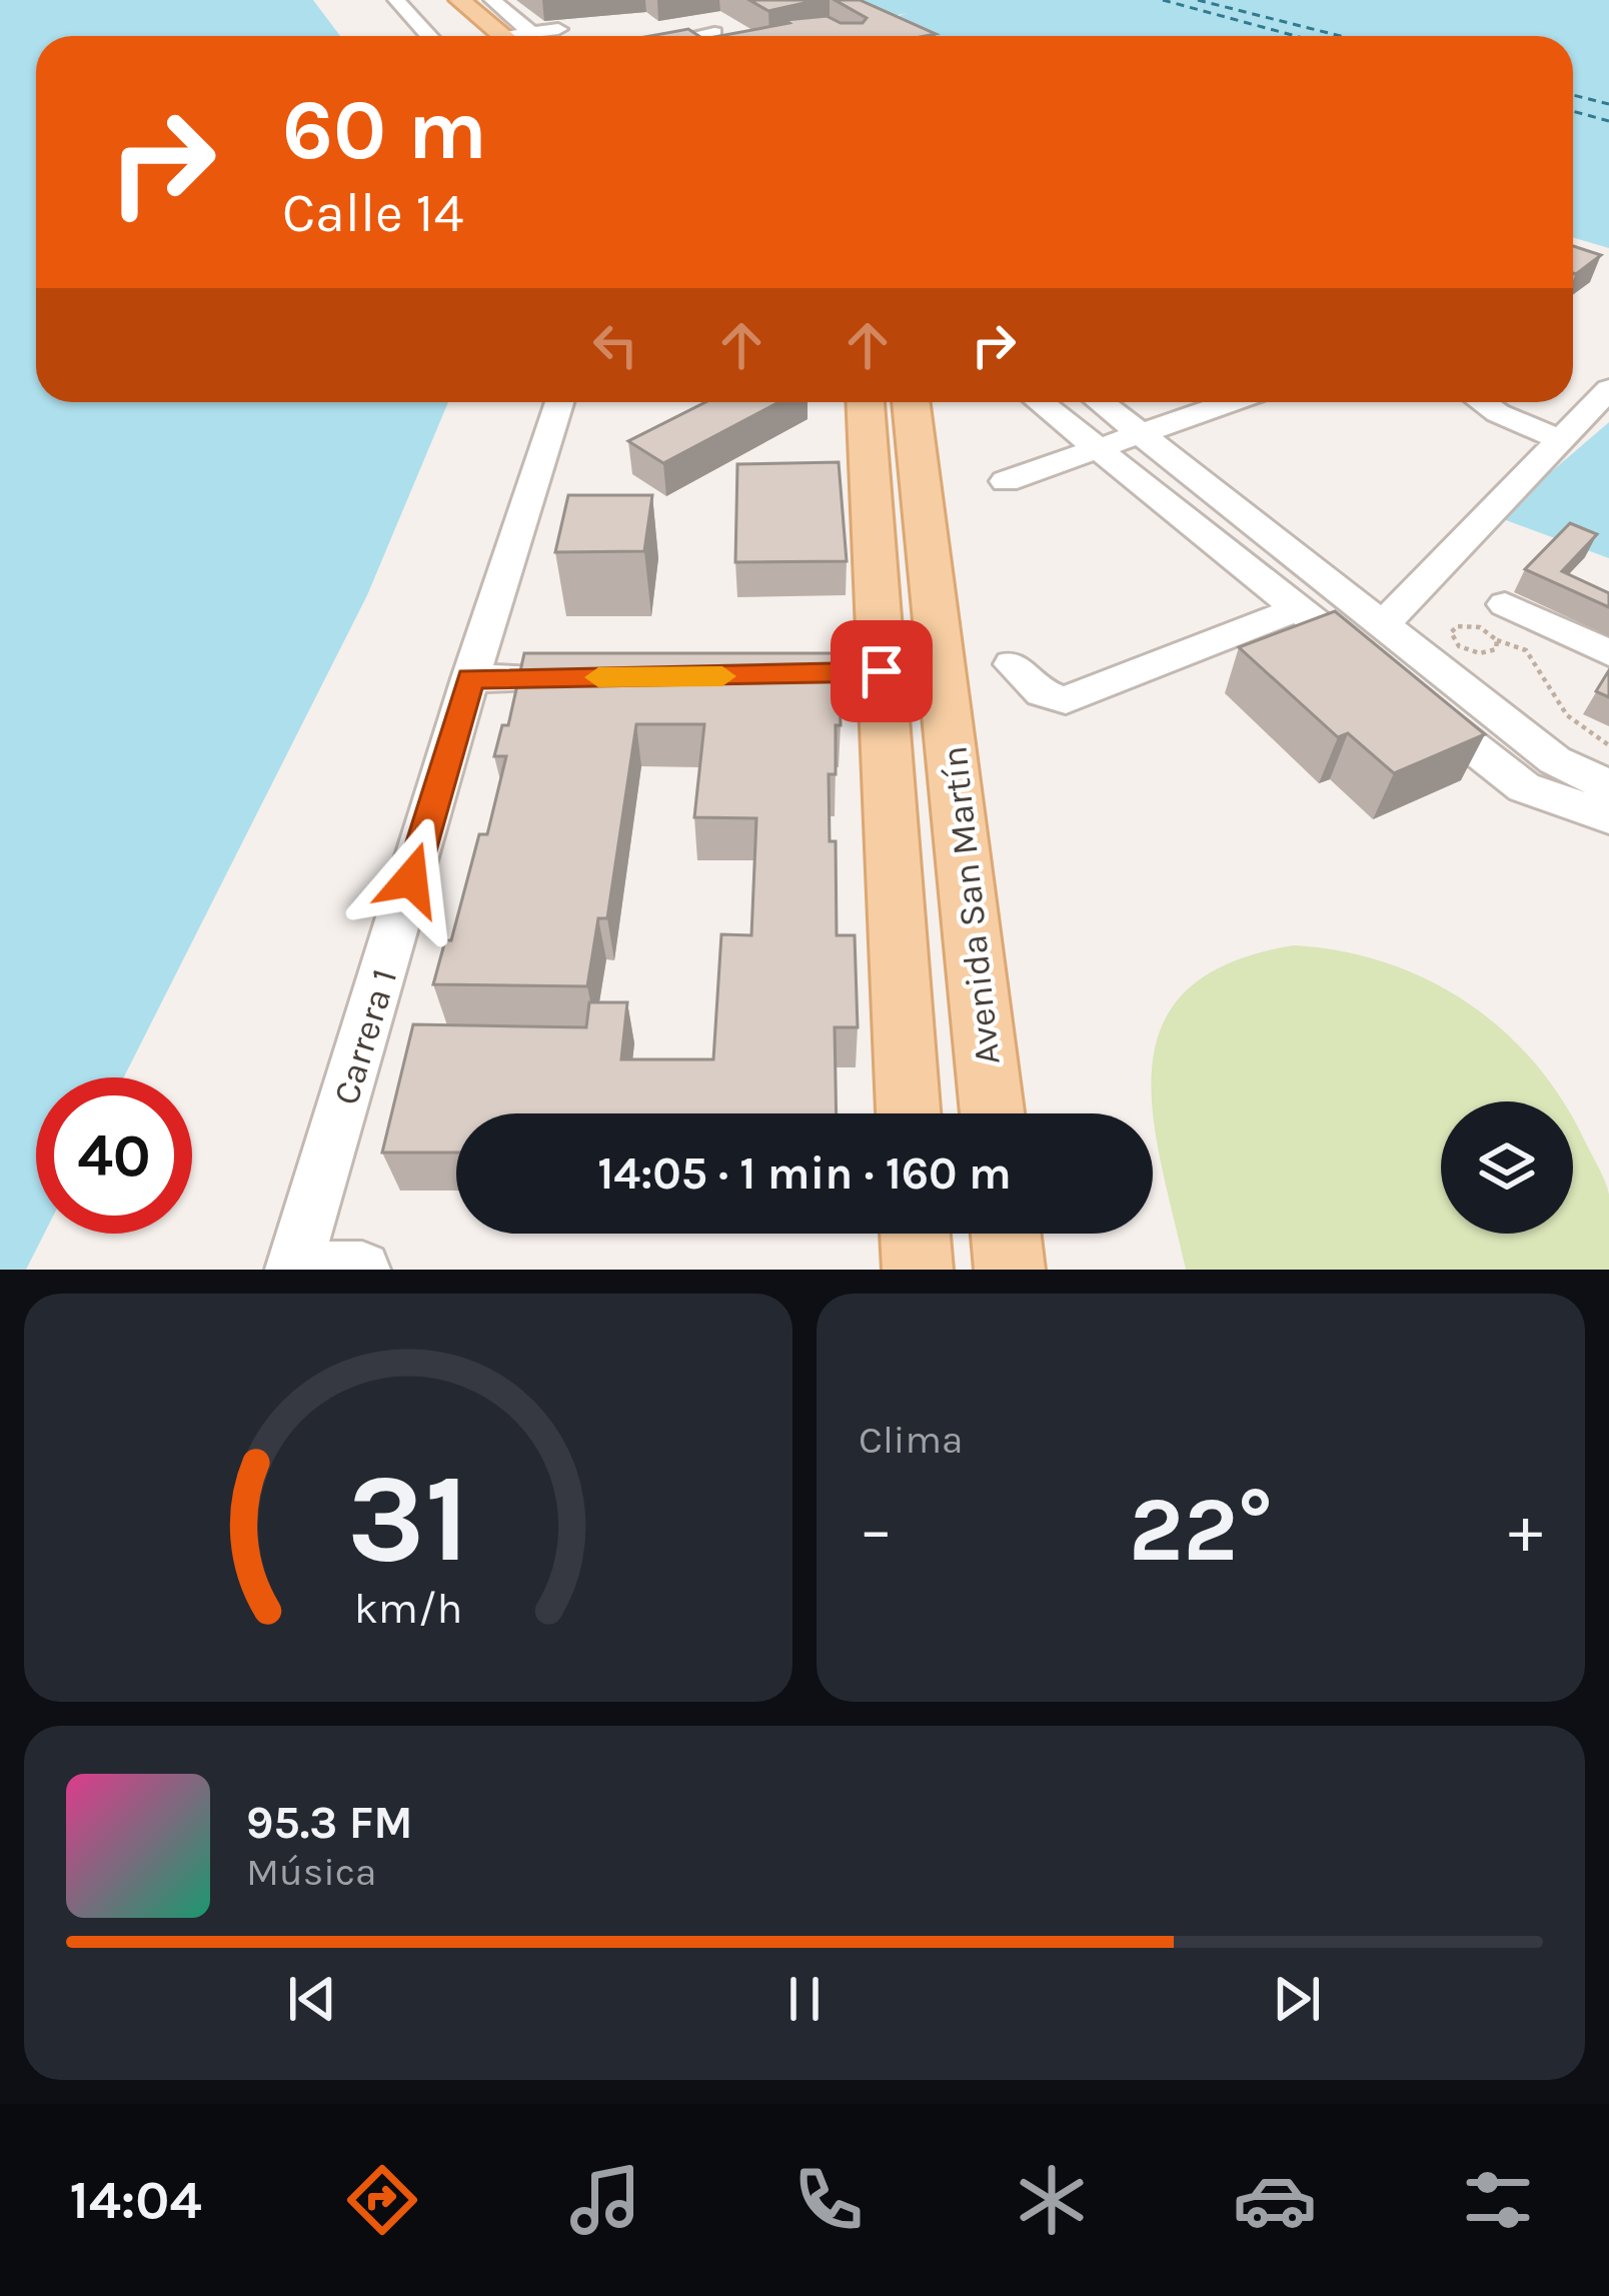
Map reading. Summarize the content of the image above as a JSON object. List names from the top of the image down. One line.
{"streets":{"main road":["Avenida San Martín"],"street":["Carrera 1"]},"page":{"turn":["60 m","Calle 14"],"limit":"40","trip":"14:05 · 1 min · 160 m","tile":"Clima","heat":["−","22°","+"],"song":["95.3 FM","Música"],"tabs":"14:04","gauge":["31","km/h"]}}
